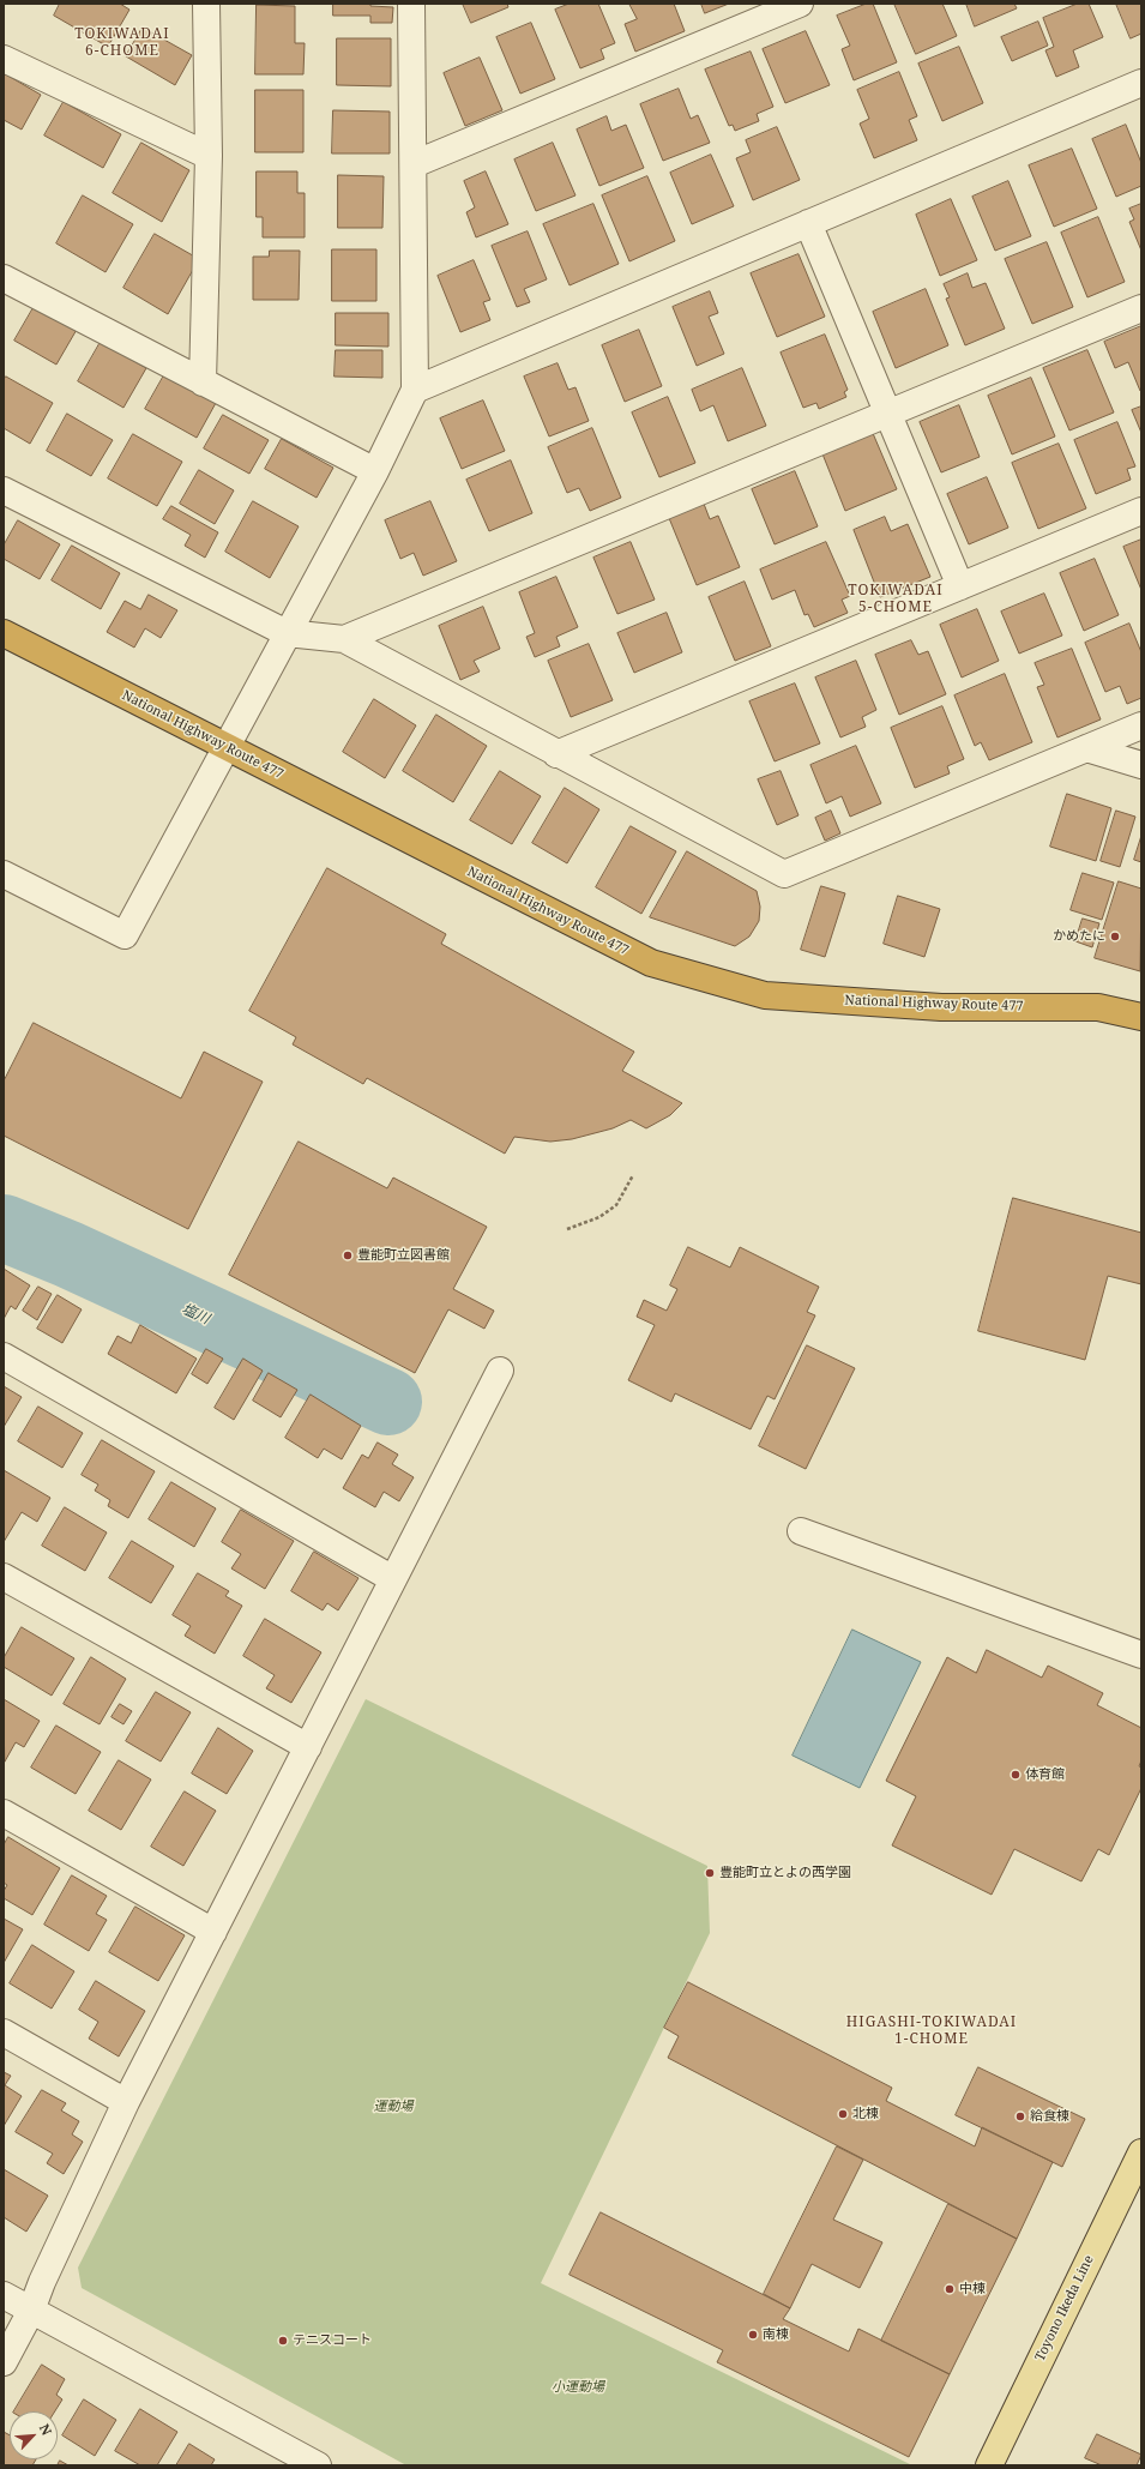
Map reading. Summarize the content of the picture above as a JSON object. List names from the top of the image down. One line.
{"streets":{"highway":["National Highway Route 477"],"main road":["Toyono Ikeda Line"]},"districts":["TOKIWADAI 6-CHOME","TOKIWADAI 5-CHOME","HIGASHI-TOKIWADAI 1-CHOME"],"water":["塩川"],"parks":["運動場","小運動場"],"places":["かめたに","豊能町立図書館","体育館","豊能町立とよの西学園","北棟","給食棟","中棟","南棟","テニスコート"],"north":"top right"}
